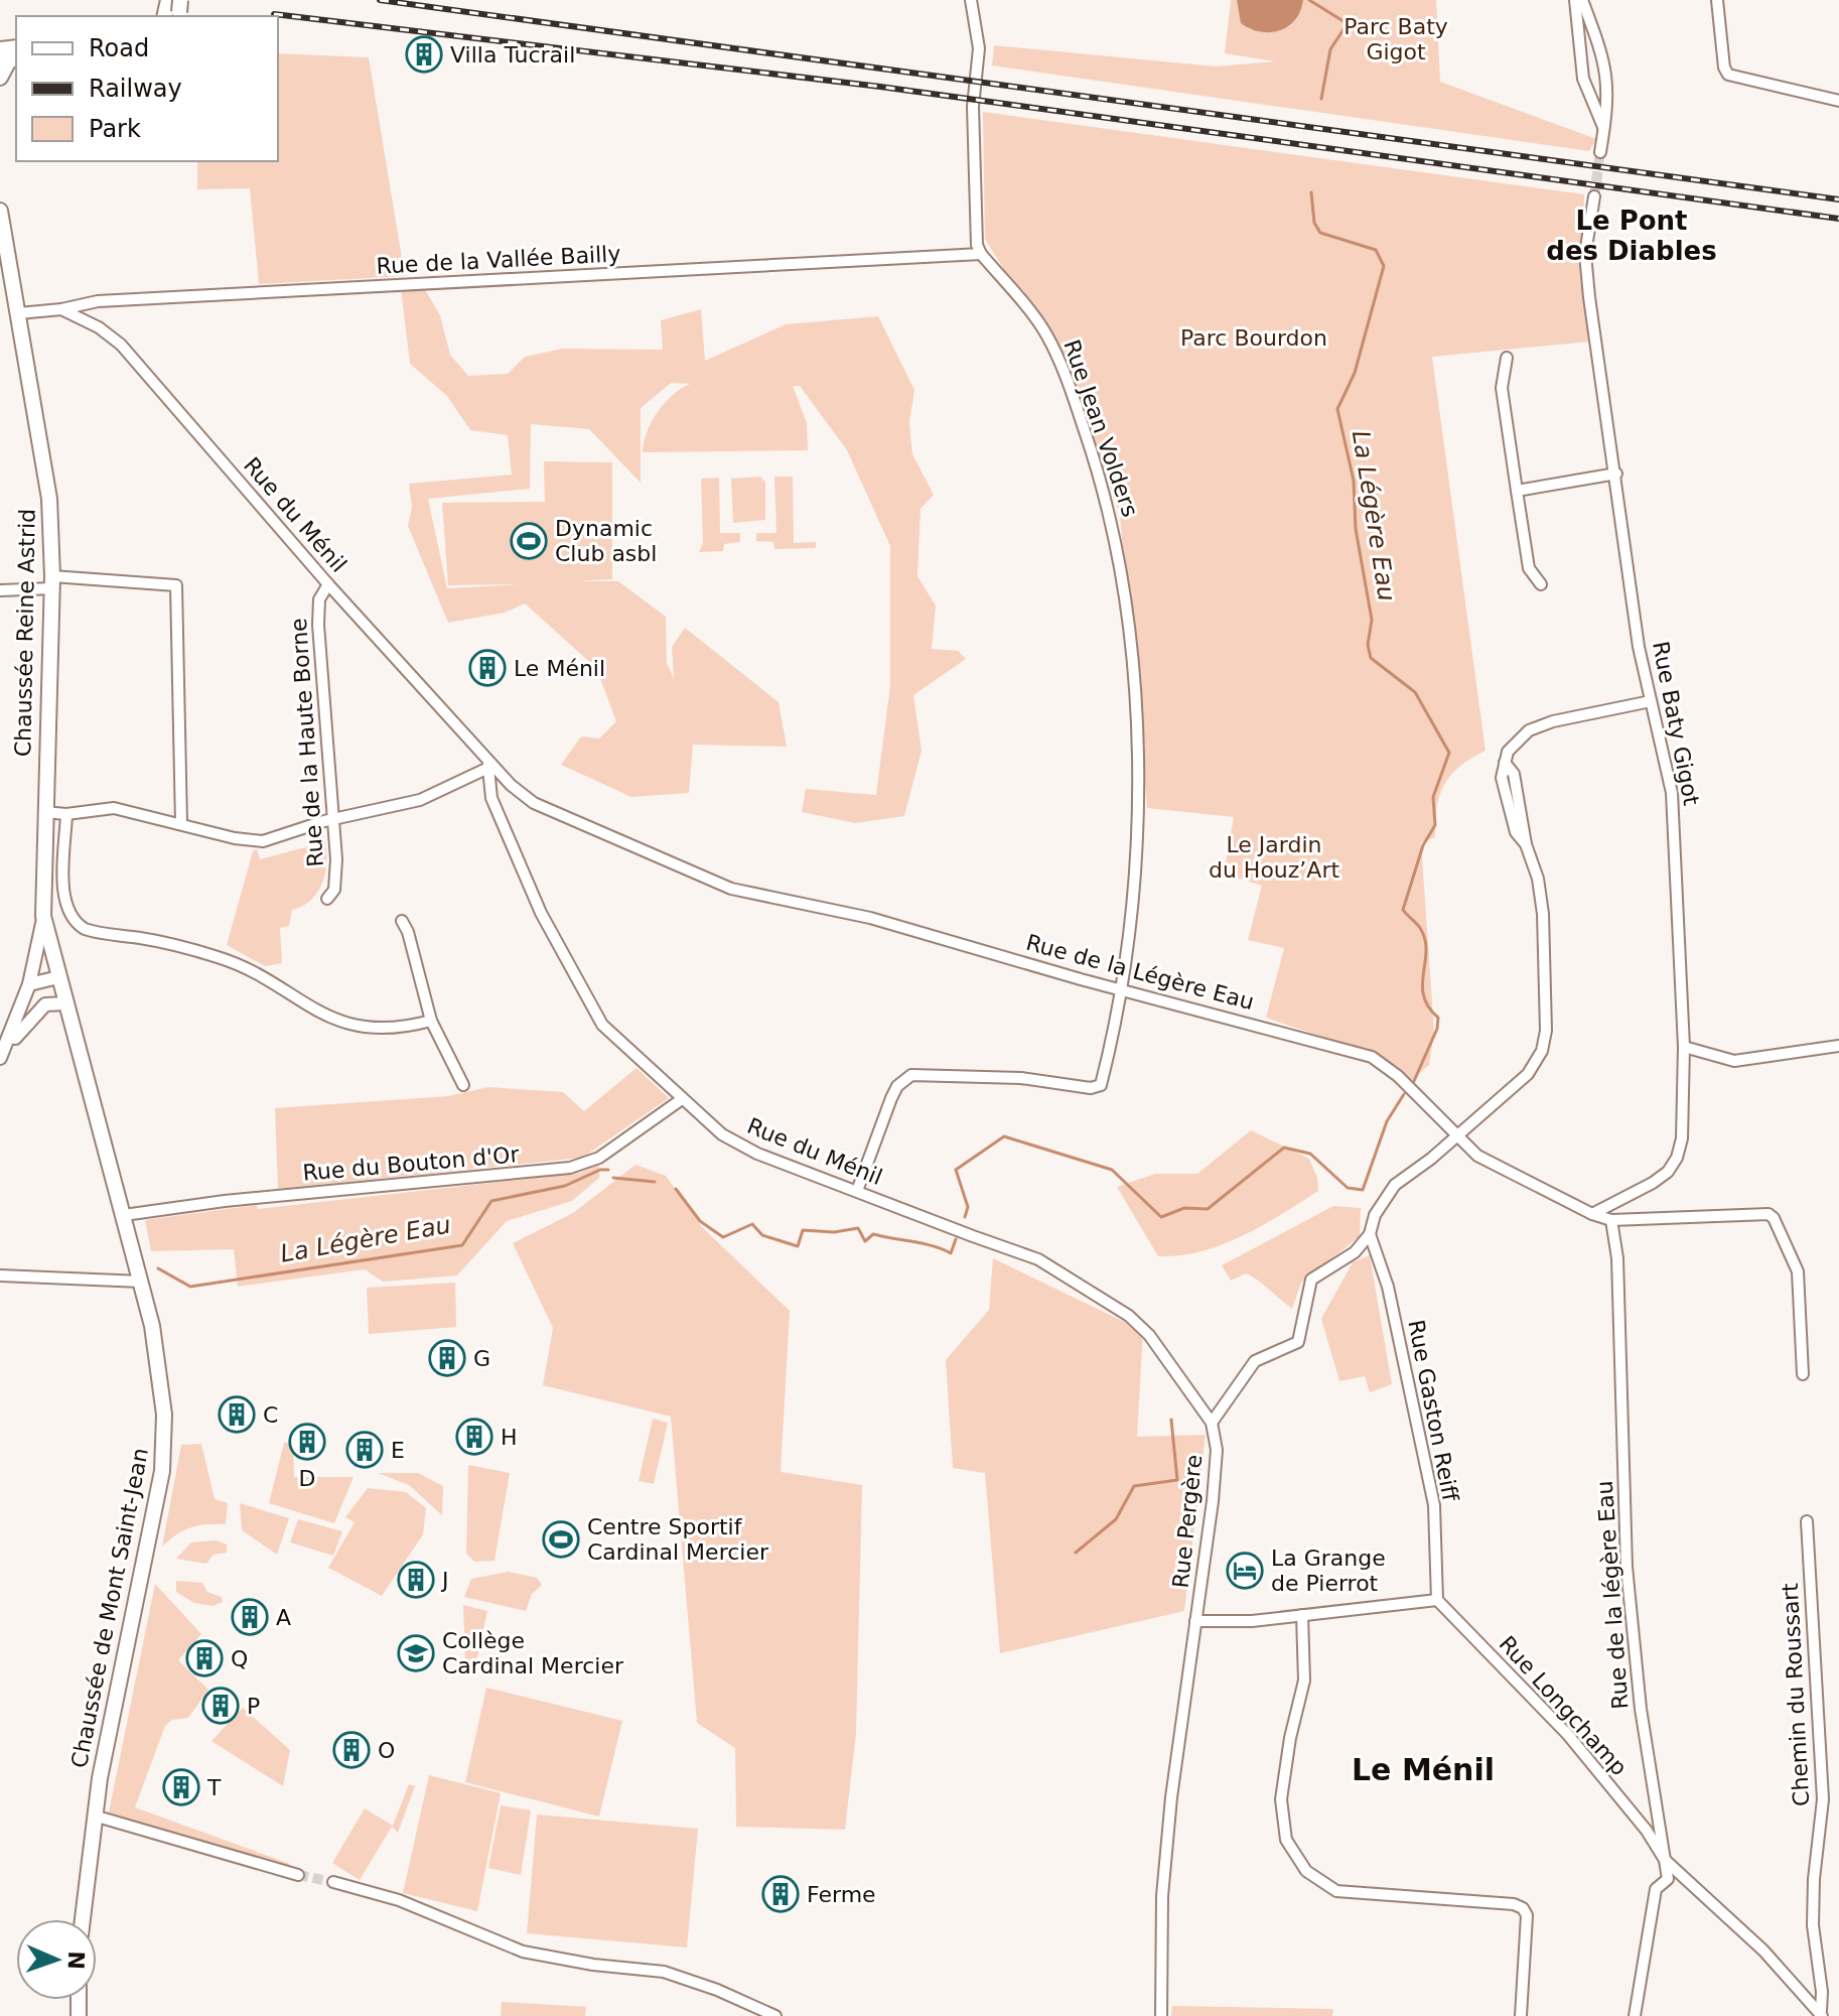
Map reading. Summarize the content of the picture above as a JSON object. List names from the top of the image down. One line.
{"streets":{"main road":["Chaussée Reine Astrid","Chaussée de Mont Saint-Jean"],"street":["Rue de la Vallée Bailly","Rue Jean Volders","Rue du Ménil","Rue Baty Gigot","Rue de la Haute Borne","Rue de la Légère Eau","Rue du Bouton d'Or","Rue Gaston Reiff","Rue Pergère","Rue de la légère Eau","Chemin du Roussart","Rue Longchamp"]},"crossings":[["Rue de la Vallée Bailly","Rue Jean Volders"],["Rue de la Vallée Bailly","Rue du Ménil"],["Rue de la Vallée Bailly","Chaussée Reine Astrid"],["Rue Jean Volders","Rue du Ménil"],["Rue Jean Volders","Rue de la Légère Eau"],["Rue du Ménil","Rue de la Haute Borne"],["Rue du Ménil","Rue de la Légère Eau"],["Rue du Ménil","Rue du Bouton d'Or"],["Rue du Ménil","Rue Pergère"],["Chaussée Reine Astrid","Chaussée de Mont Saint-Jean"],["Rue Baty Gigot","Rue de la Légère Eau"],["Rue de la Légère Eau","Rue de la légère Eau"],["Rue du Bouton d'Or","Chaussée de Mont Saint-Jean"],["Rue Gaston Reiff","Rue Longchamp"],["Rue de la légère Eau","Rue Longchamp"],["Chemin du Roussart","Rue Longchamp"]],"districts":["Le Pont des Diables","Le Ménil"],"water":["La Légère Eau"],"parks":["Parc Baty Gigot","Parc Bourdon","Le Jardin du Houz’Art"],"places":{"building":["Villa Tucrail","Le Ménil","G","C","H","D","E","J","A","Q","P","O","T","Ferme"],"sports":["Dynamic Club asbl","Centre Sportif Cardinal Mercier"],"hotel":["La Grange de Pierrot"],"school or university":["Collège Cardinal Mercier"]},"legend":["Road","Railway","Park"],"north":"right"}
